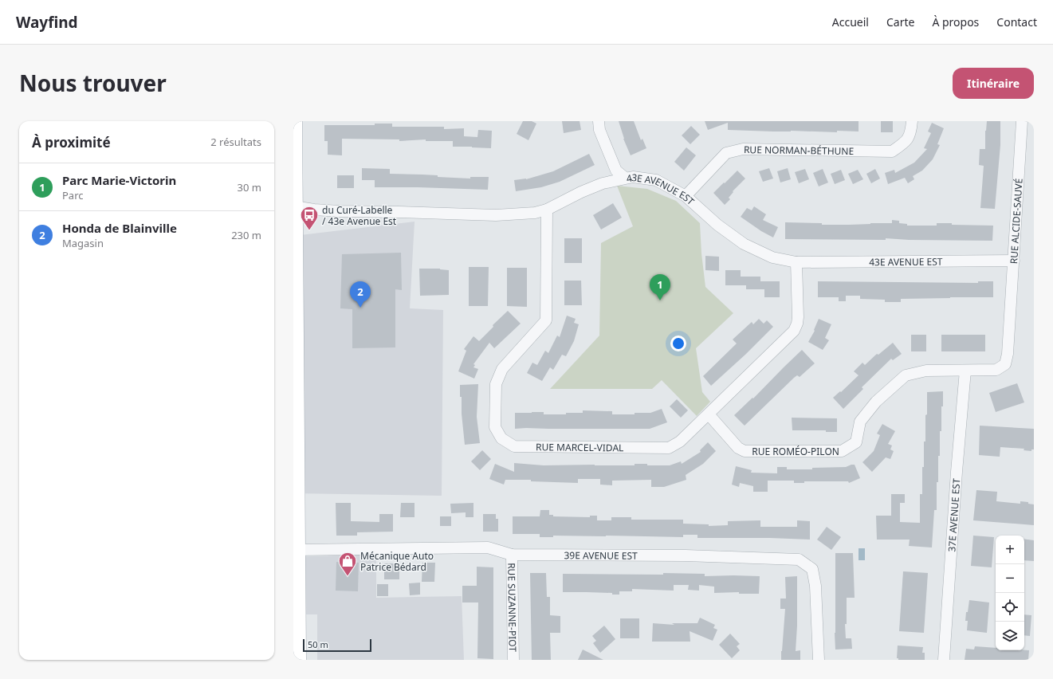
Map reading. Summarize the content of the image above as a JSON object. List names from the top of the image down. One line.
{"streets":{"street":["RUE NORMAN-BÉTHUNE","43E AVENUE EST","RUE ALCIDE-SAUVÉ","RUE MARCEL-VIDAL","RUE ROMÉO-PILON","37E AVENUE EST","39E AVENUE EST","RUE SUZANNE-PIOT"]},"crossings":[["RUE NORMAN-BÉTHUNE","43E AVENUE EST"],["43E AVENUE EST","RUE ALCIDE-SAUVÉ"],["43E AVENUE EST","RUE MARCEL-VIDAL"],["RUE ALCIDE-SAUVÉ","RUE ROMÉO-PILON"],["RUE MARCEL-VIDAL","RUE ROMÉO-PILON"],["RUE ROMÉO-PILON","37E AVENUE EST"],["39E AVENUE EST","RUE SUZANNE-PIOT"]],"places":{"bus stop":["du Curé-Labelle / 43e Avenue Est"],"shop":["Mécanique Auto Patrice Bédard"]},"scale_bar":"50 m","page":{"header":"Wayfind","nav":["Accueil","Carte","À propos","Contact"],"title":"Nous trouver","buttons":"Itinéraire","heading":["À proximité","2 résultats"],"list":[{"mark":"1","name":"Parc Marie-Victorin","note":"Parc","value":"30 m"},{"mark":"2","name":"Honda de Blainville","note":"Magasin","value":"230 m"}],"pins":["1","2"],"map_buttons":["+","−"],"scale":"50 m"}}
